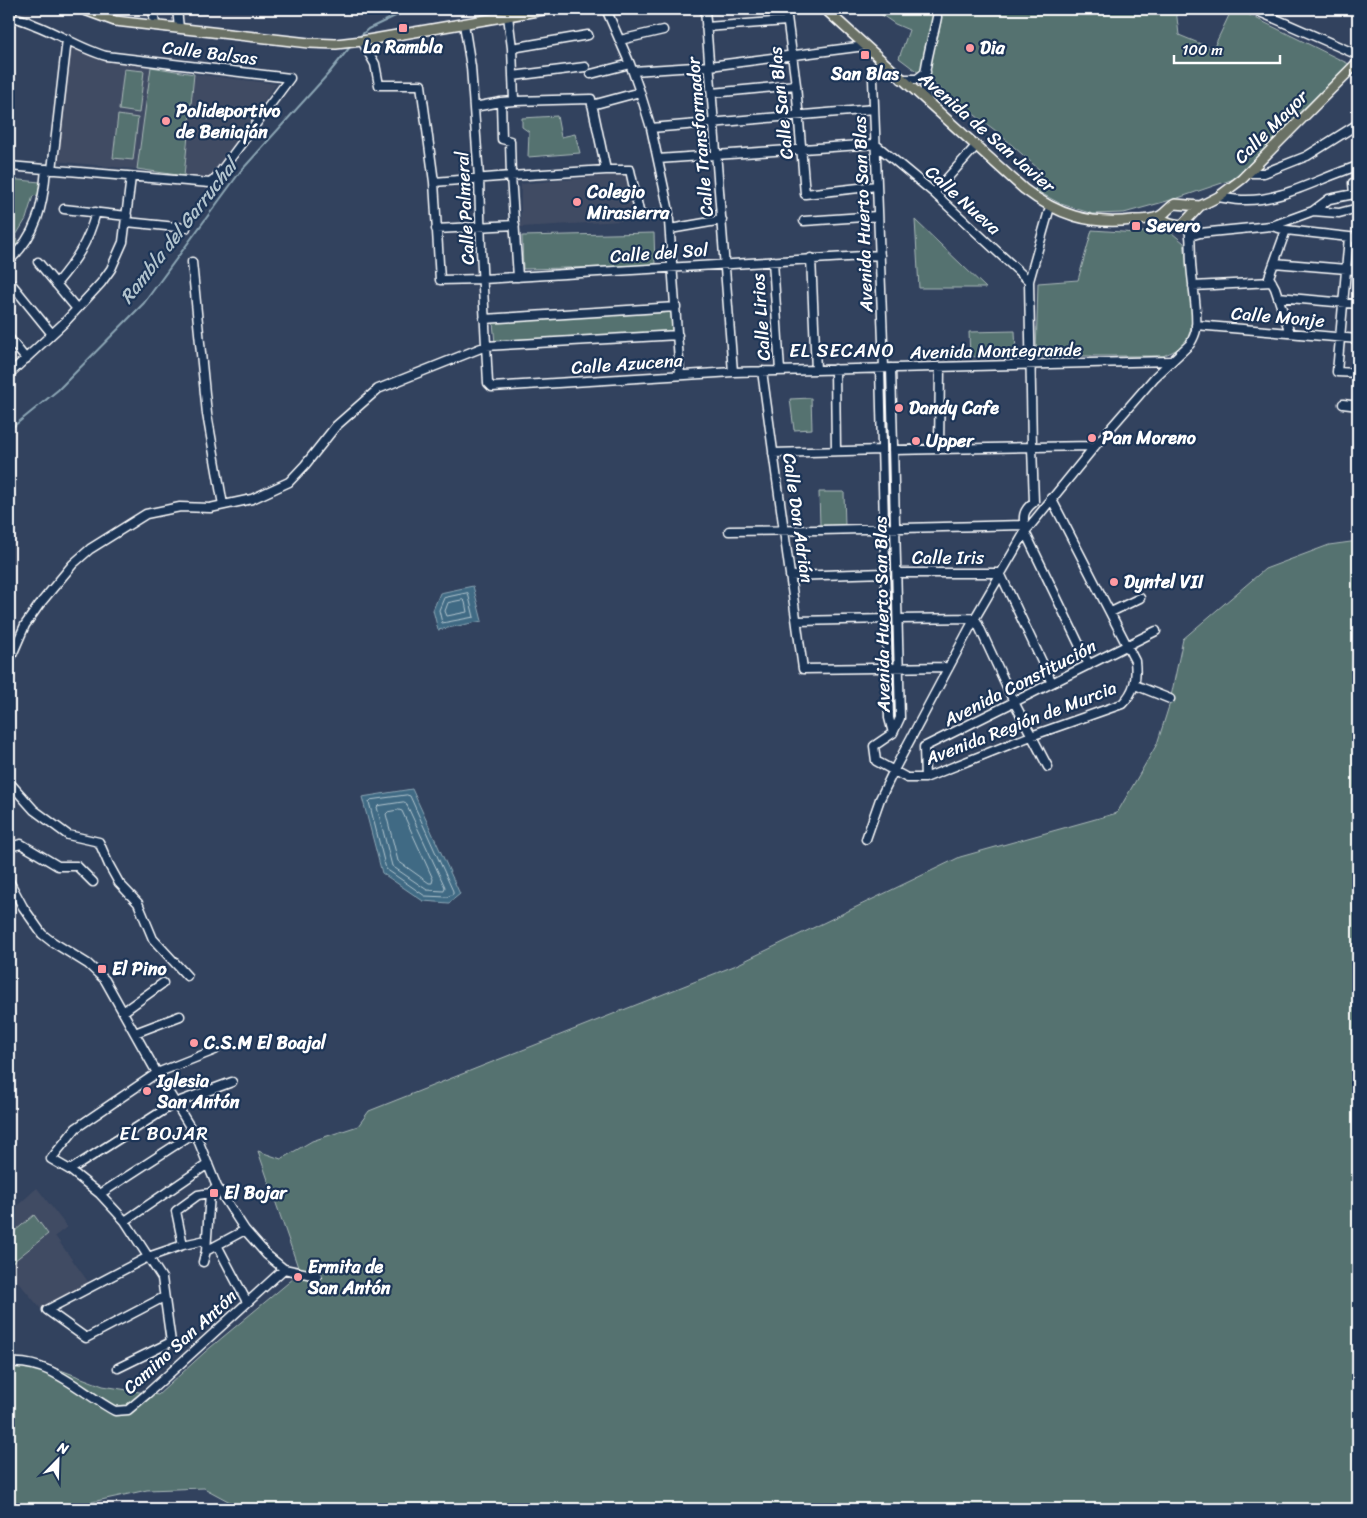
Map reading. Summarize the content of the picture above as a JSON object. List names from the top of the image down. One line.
{"streets":{"main road":["Calle Mayor","Avenida de San Javier"],"street":["Calle Balsas","Calle San Blas","Calle Transformador","Calle Nueva","Calle Palmeral","Avenida Huerto San Blas","Calle del Sol","Calle Lirios","Calle Monje","Avenida Montegrande","Calle Azucena","Calle Don Adrián","Calle Iris","Avenida Constitución","Avenida Región de Murcia","Camino San Antón"]},"crossings":[["Calle San Blas","Avenida Huerto San Blas"],["Calle Mayor","Avenida de San Javier"],["Avenida de San Javier","Avenida Huerto San Blas"],["Calle Transformador","Calle del Sol"],["Calle Transformador","Calle Azucena"],["Calle Nueva","Avenida Huerto San Blas"],["Calle Palmeral","Calle del Sol"],["Calle Palmeral","Calle Azucena"],["Avenida Huerto San Blas","Calle del Sol"],["Avenida Huerto San Blas","Avenida Montegrande"],["Avenida Huerto San Blas","Calle Don Adrián"],["Avenida Huerto San Blas","Calle Iris"],["Avenida Huerto San Blas","Avenida Región de Murcia"],["Calle del Sol","Calle Lirios"],["Calle Lirios","Avenida Montegrande"],["Avenida Montegrande","Calle Azucena"],["Avenida Montegrande","Calle Don Adrián"],["Calle Azucena","Calle Don Adrián"],["Avenida Constitución","Avenida Región de Murcia"]],"districts":["EL SECANO","EL BOJAR"],"water":["Rambla del Garruchal"],"places":{"transit":["La Rambla","San Blas","Severo","El Pino","El Bojar"],"other":["Dia","Polideportivo de Beniaján","Colegio Mirasierra","Dandy Cafe","Pan Moreno","Upper","Dyntel VII","C.S.M El Boajal","Iglesia San Antón","Ermita de San Antón"]},"scale_bar":"100 m","north":"top right"}
